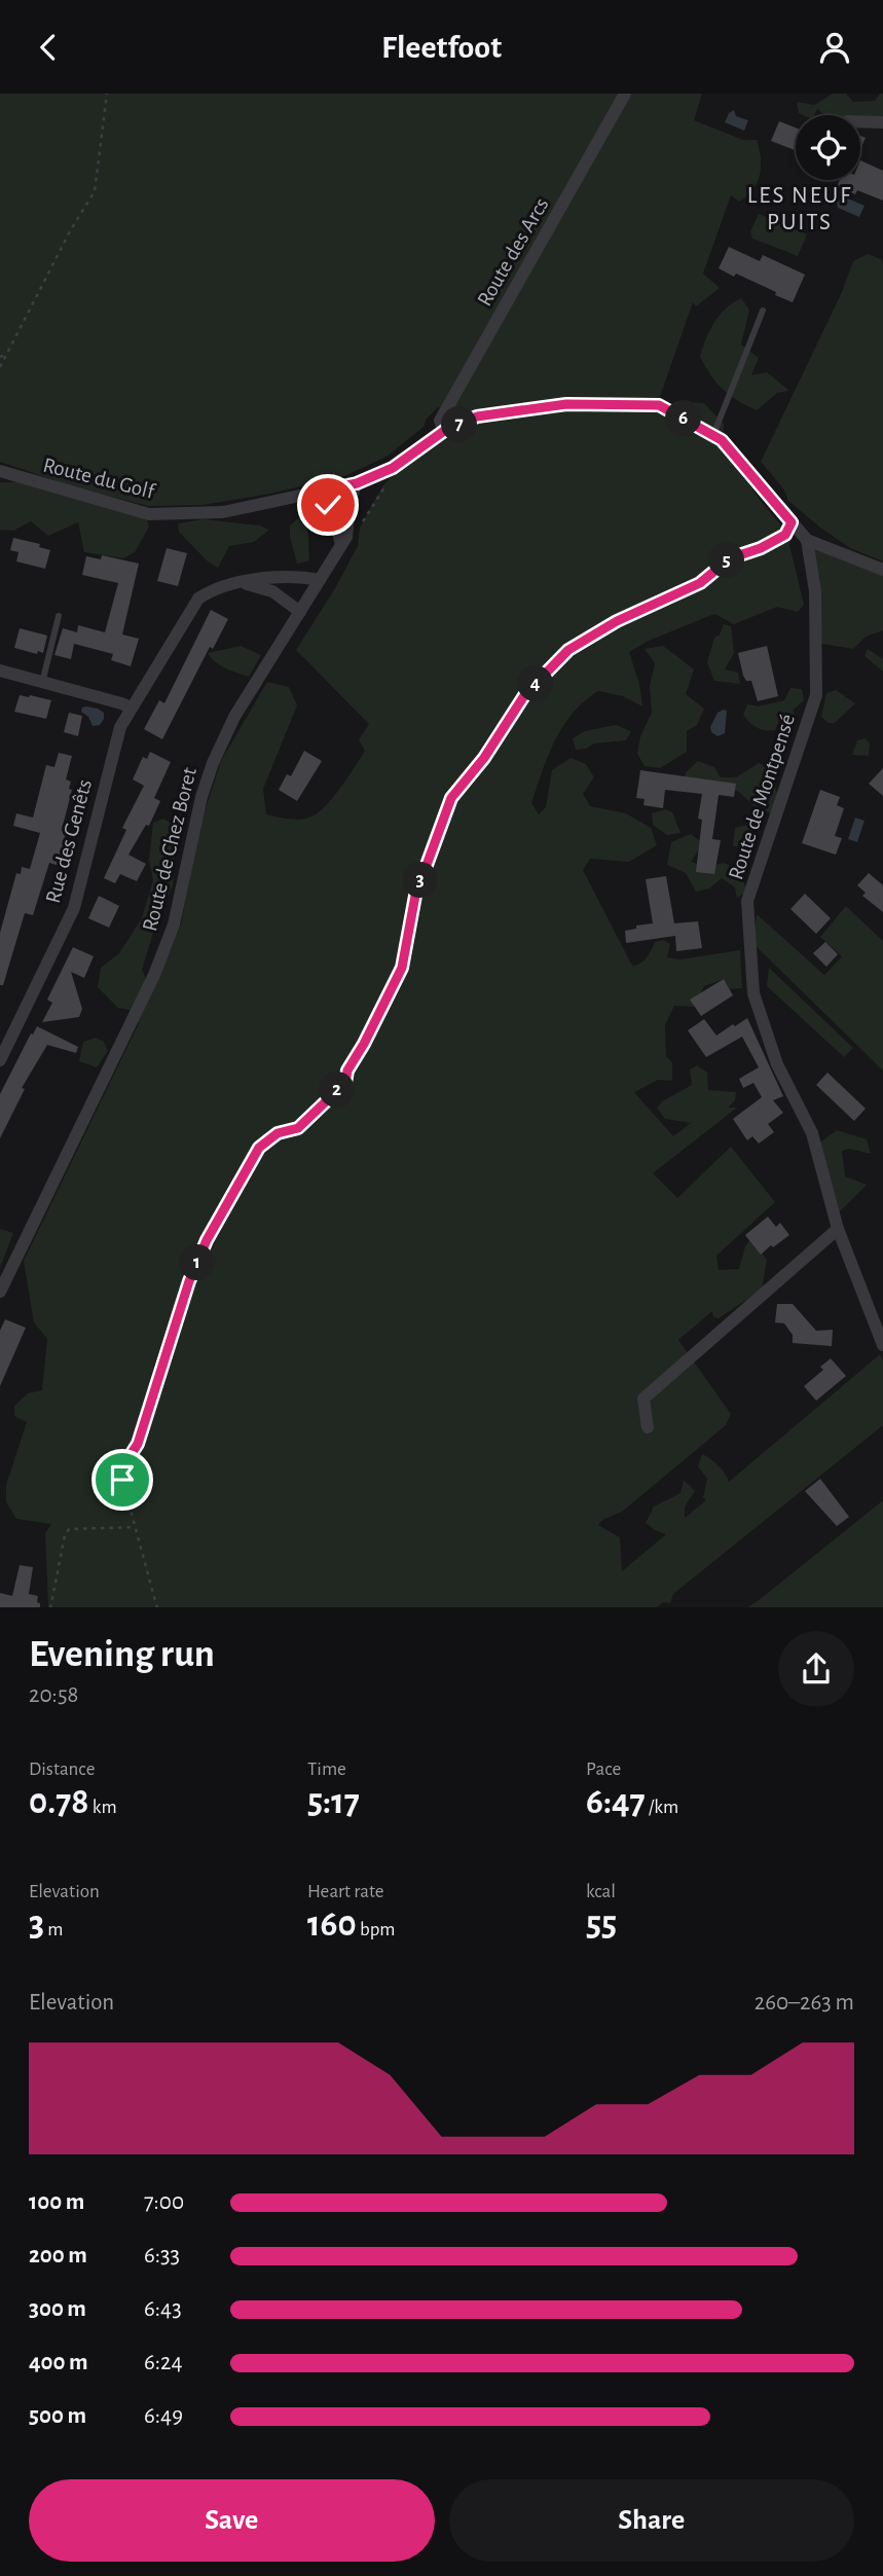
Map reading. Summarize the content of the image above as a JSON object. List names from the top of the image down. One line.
{"streets":{"street":["Route des Arcs","Route du Golf","Route de Montpensé","Rue des Genêts","Route de Chez Boret"]},"crossings":[["Route des Arcs","Route du Golf"],["Route du Golf","Route de Montpensé"],["Route du Golf","Route de Chez Boret"],["Rue des Genêts","Route de Chez Boret"]],"districts":["LES NEUF PUITS"],"page":{"header":"Fleetfoot","pins":["6","7","5","4","3","2","1"],"heading":["Evening run","20:58"],"stats":[["Distance","0.78 km"],["Time","5:17"],["Pace","6:47 /km"],["Elevation","3 m"],["Heart rate","160 bpm"],["kcal","55"]],"chart":["Elevation","260–263 m"],"list":[{"name":"100 m","note":"7:00"},{"name":"200 m","note":"6:33"},{"name":"300 m","note":"6:43"},{"name":"400 m","note":"6:24"},{"name":"500 m","note":"6:49"}],"buttons":["Save","Share"]}}
